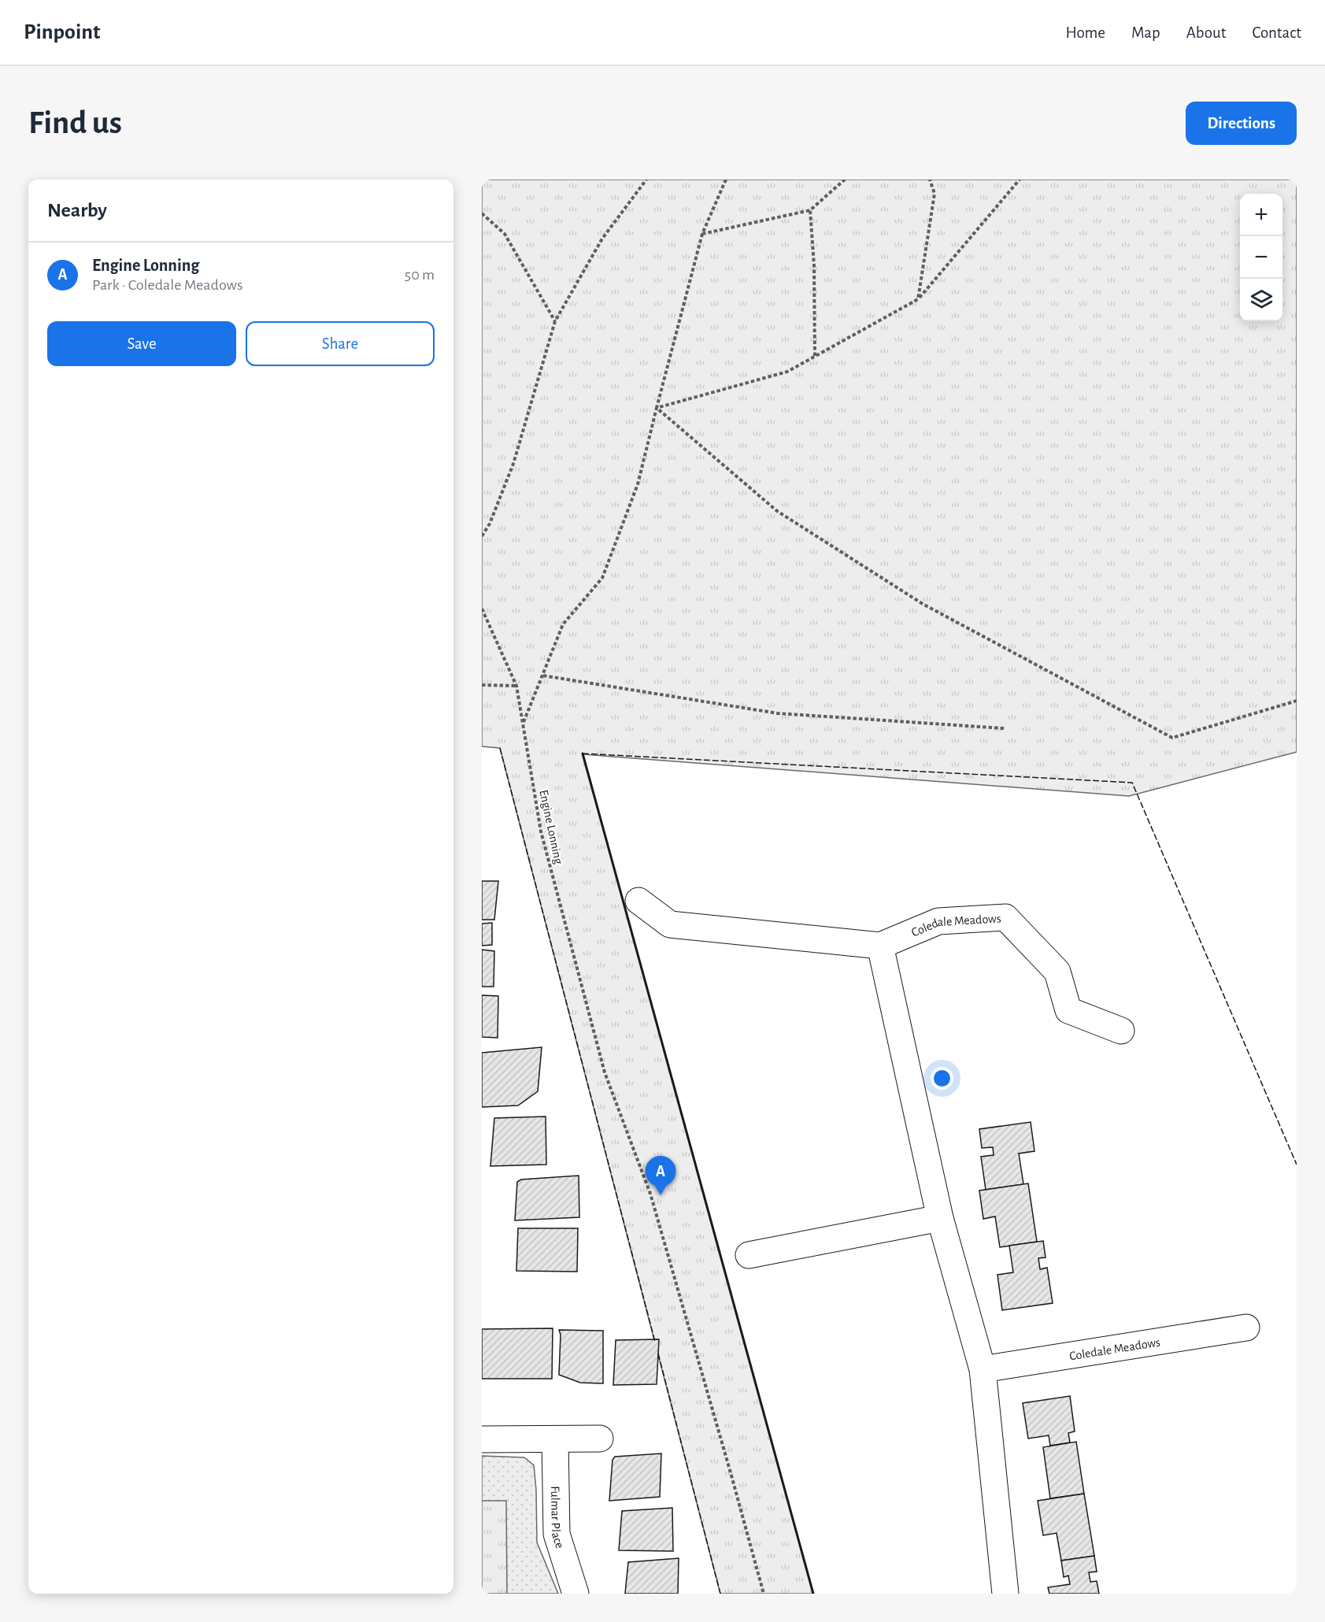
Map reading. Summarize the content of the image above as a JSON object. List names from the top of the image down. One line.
{"streets":{"street":["Coledale Meadows","Fulmar Place"],"path":["Engine Lonning"]},"page":{"header":"Pinpoint","nav":["Home","Map","About","Contact"],"buttons":["Directions",["Save","Share"]],"title":"Find us","heading":"Nearby","map_buttons":["+","−"],"list":[{"mark":"A","name":"Engine Lonning","note":"Park · Coledale Meadows","value":"50 m"}],"pins":"A"}}
